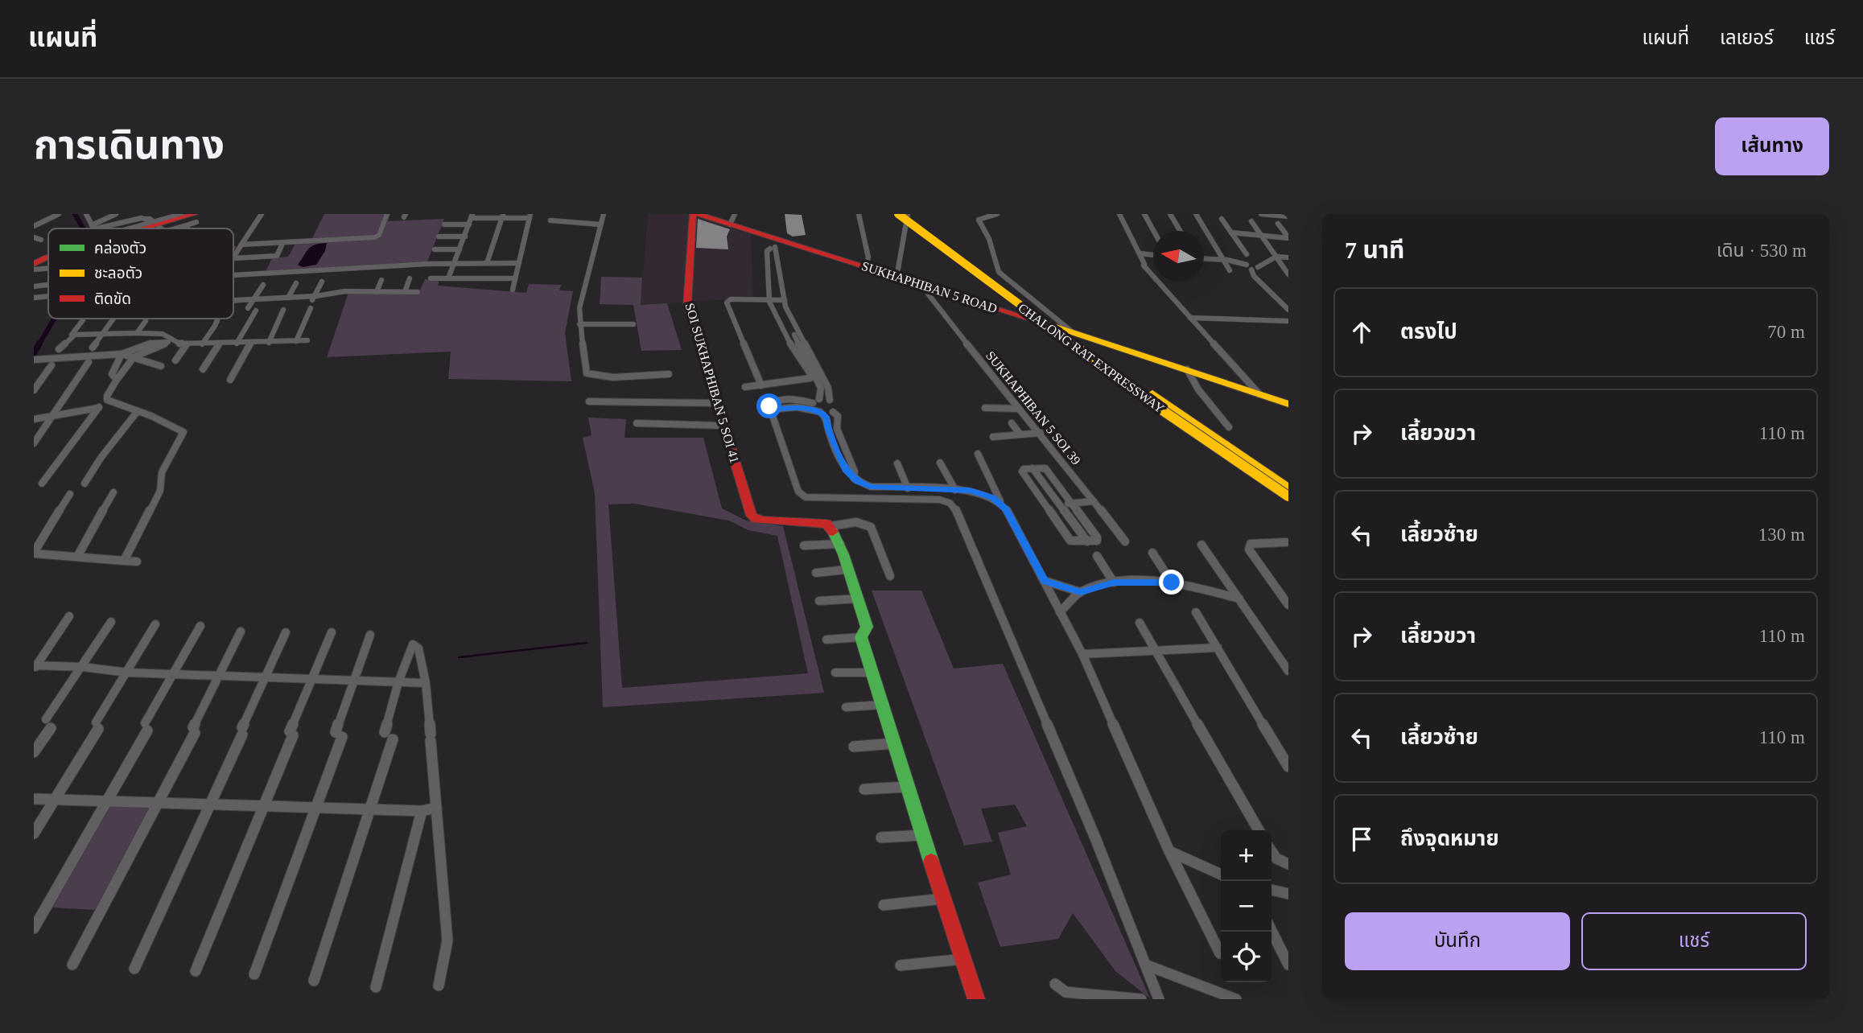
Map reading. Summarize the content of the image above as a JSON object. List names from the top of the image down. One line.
{"streets":{"main road":["SUKHAPHIBAN 5 ROAD","CHALONG RAT EXPRESSWAY","SOI SUKHAPHIBAN 5 SOI 41"],"street":["SUKHAPHIBAN 5 SOI 39"]},"crossings":[["SUKHAPHIBAN 5 ROAD","SUKHAPHIBAN 5 SOI 39"]],"legend":["คล่องตัว","ชะลอตัว","ติดขัด"],"north":"left","page":{"header":"แผนที่","nav":["แผนที่","เลเยอร์","แชร์"],"title":"การเดินทาง","buttons":["เส้นทาง",["บันทึก","แชร์"]],"heading":["7 นาที","เดิน · 530 m"],"list":[["ตรงไป","70 m"],["เลี้ยวขวา","110 m"],["เลี้ยวซ้าย","130 m"],["เลี้ยวขวา","110 m"],["เลี้ยวซ้าย","110 m"],"ถึงจุดหมาย"],"map_buttons":["+","−"]}}
